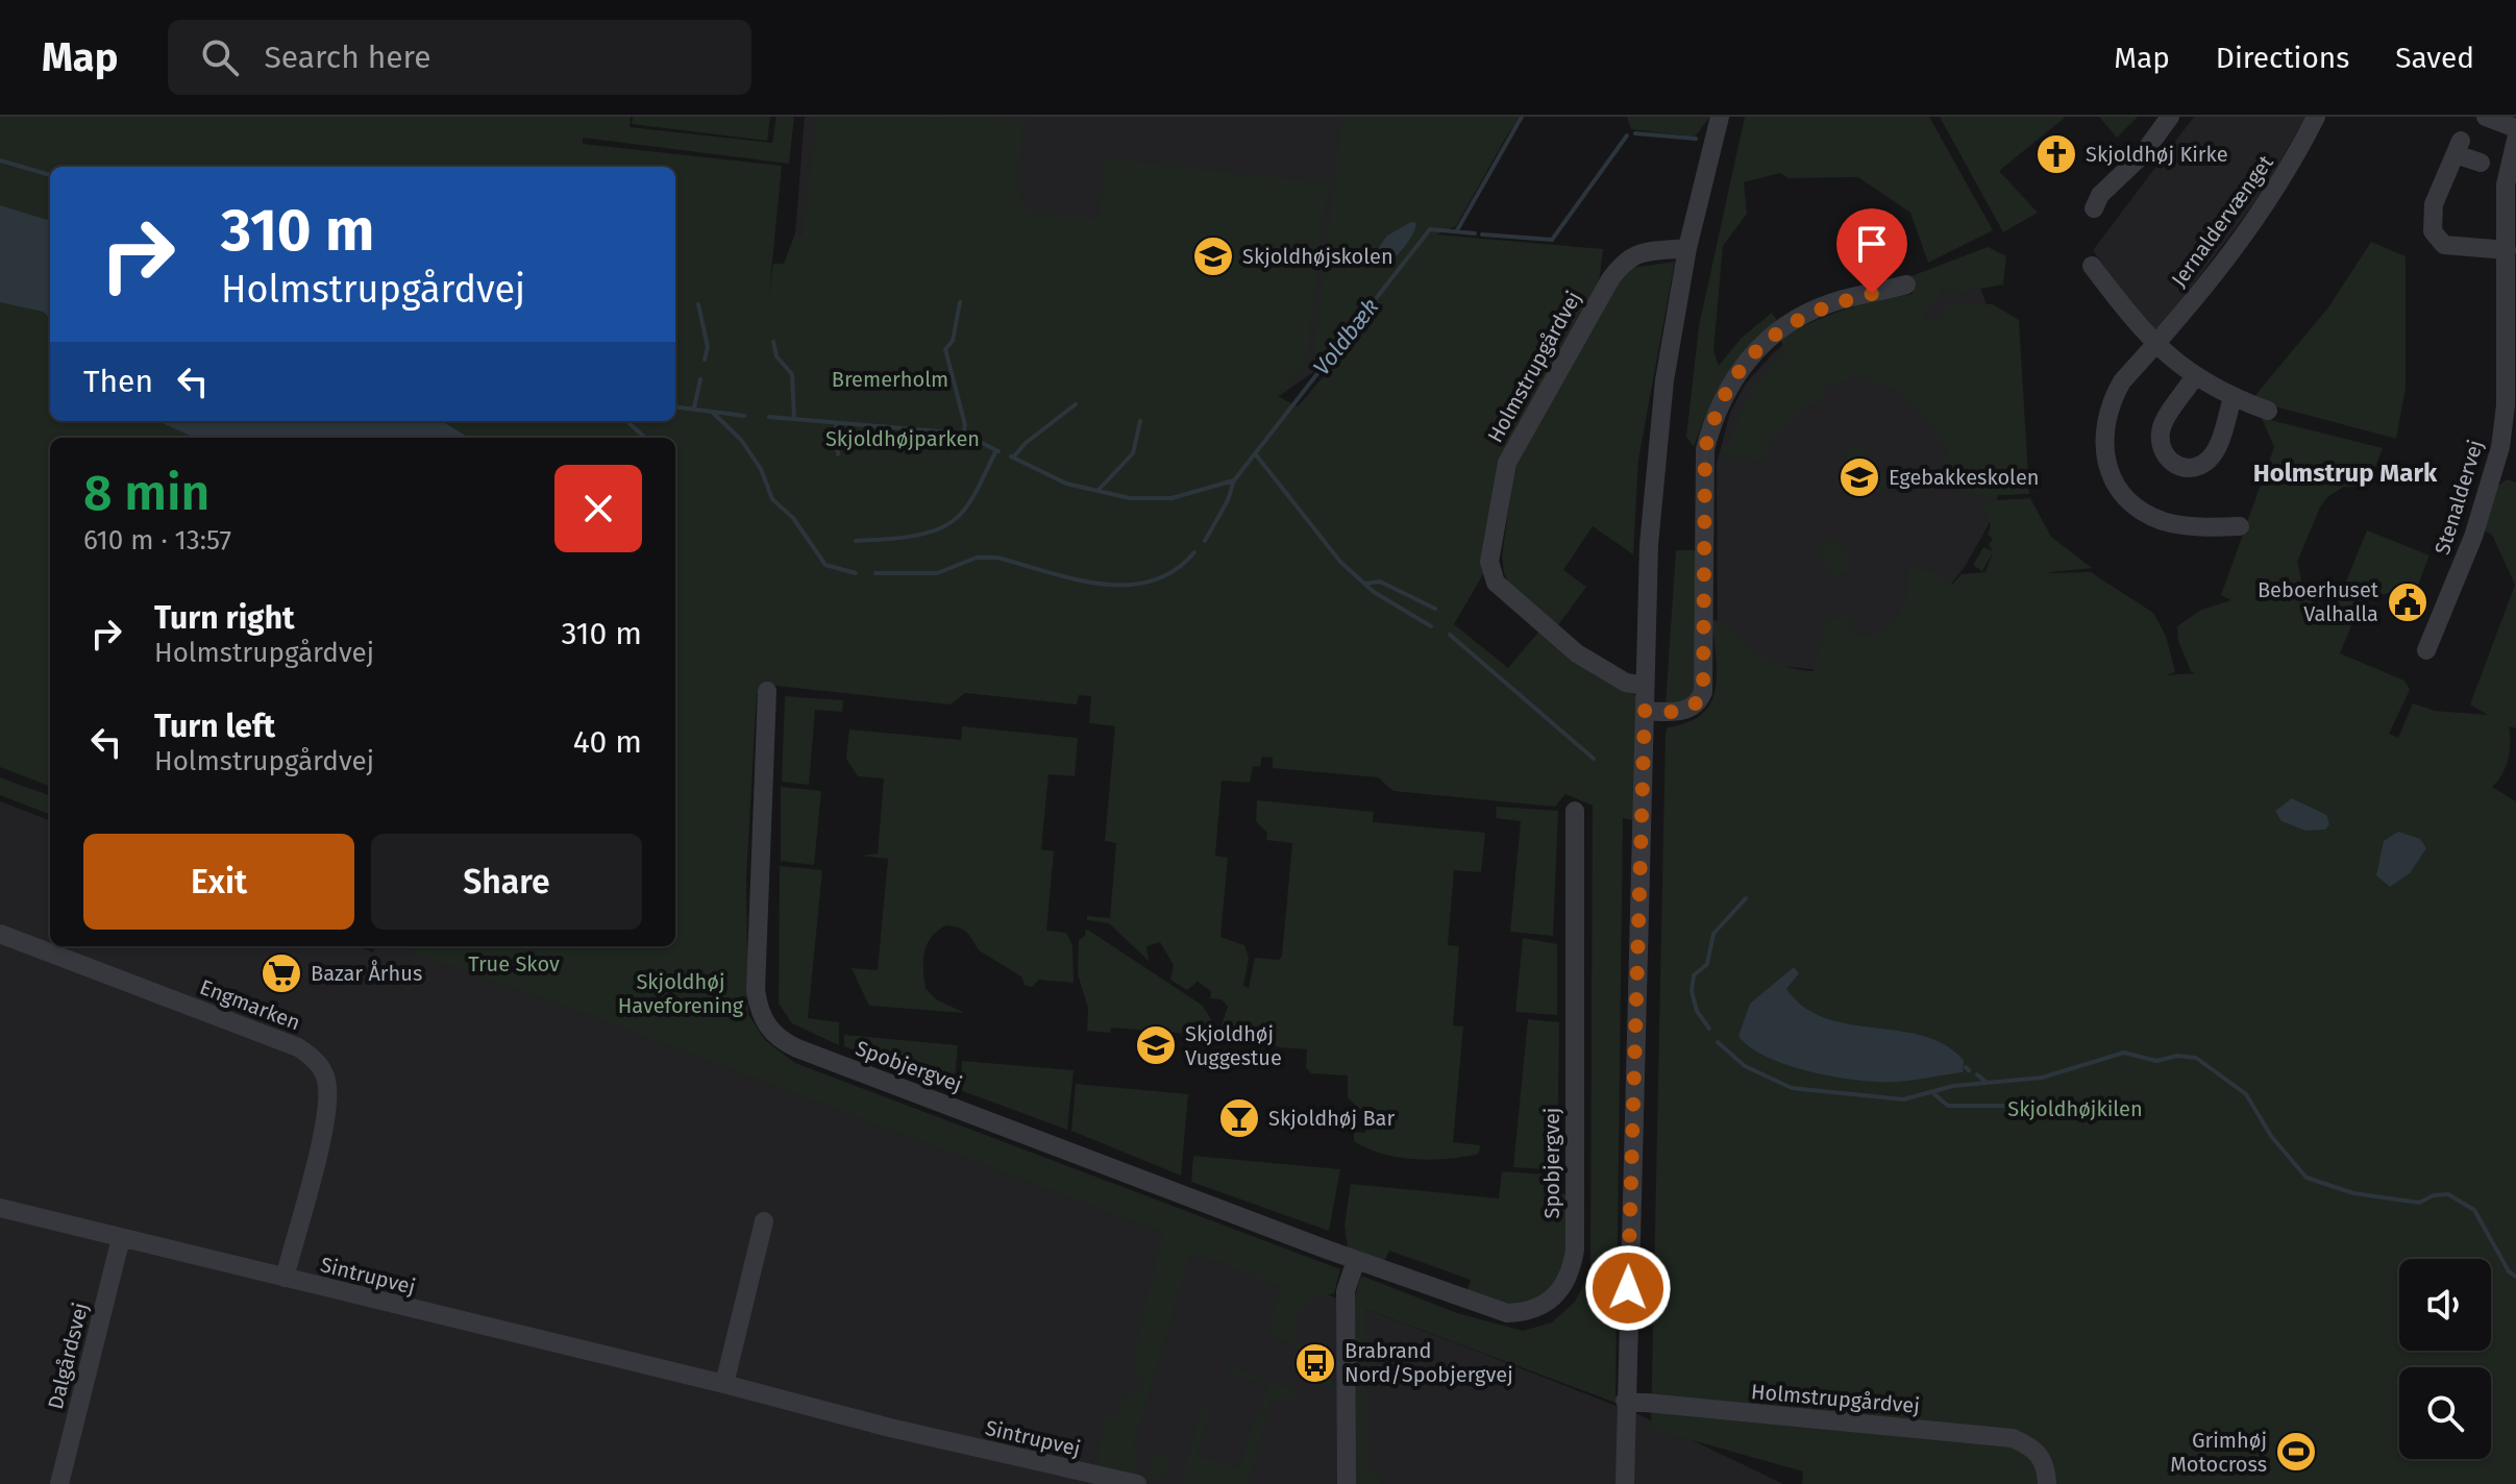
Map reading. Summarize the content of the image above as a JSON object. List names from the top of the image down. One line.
{"streets":{"street":["Jernaldervænget","Holmstrupgårdvej","Stenaldervej","Engmarken","Spobjergvej","Sintrupvej","Dalgårdsvej"]},"crossings":[["Engmarken","Sintrupvej"],["Sintrupvej","Dalgårdsvej"]],"districts":["Holmstrup Mark"],"water":["Voldbæk"],"parks":["Bremerholm","Skjoldhøjparken","True Skov","Skjoldhøj Haveforening","Skjoldhøjkilen"],"places":{"church":["Skjoldhøj Kirke"],"school or university":["Skjoldhøjskolen","Egebakkeskolen","Skjoldhøj Vuggestue"],"public building":["Beboerhuset Valhalla"],"supermarket":["Bazar Århus"],"bar":["Skjoldhøj Bar"],"bus stop":["Brabrand Nord/Spobjergvej"],"sports":["Grimhøj Motocross"]},"page":{"header":"Map","search":"Search here","nav":["Map","Directions","Saved"],"turn":["310 m","Holmstrupgårdvej"],"then":"Then","heading":["8 min","610 m · 13:57"],"list":[{"name":"Turn right","note":"Holmstrupgårdvej","value":"310 m"},{"name":"Turn left","note":"Holmstrupgårdvej","value":"40 m"}],"buttons":["Exit","Share"]}}
